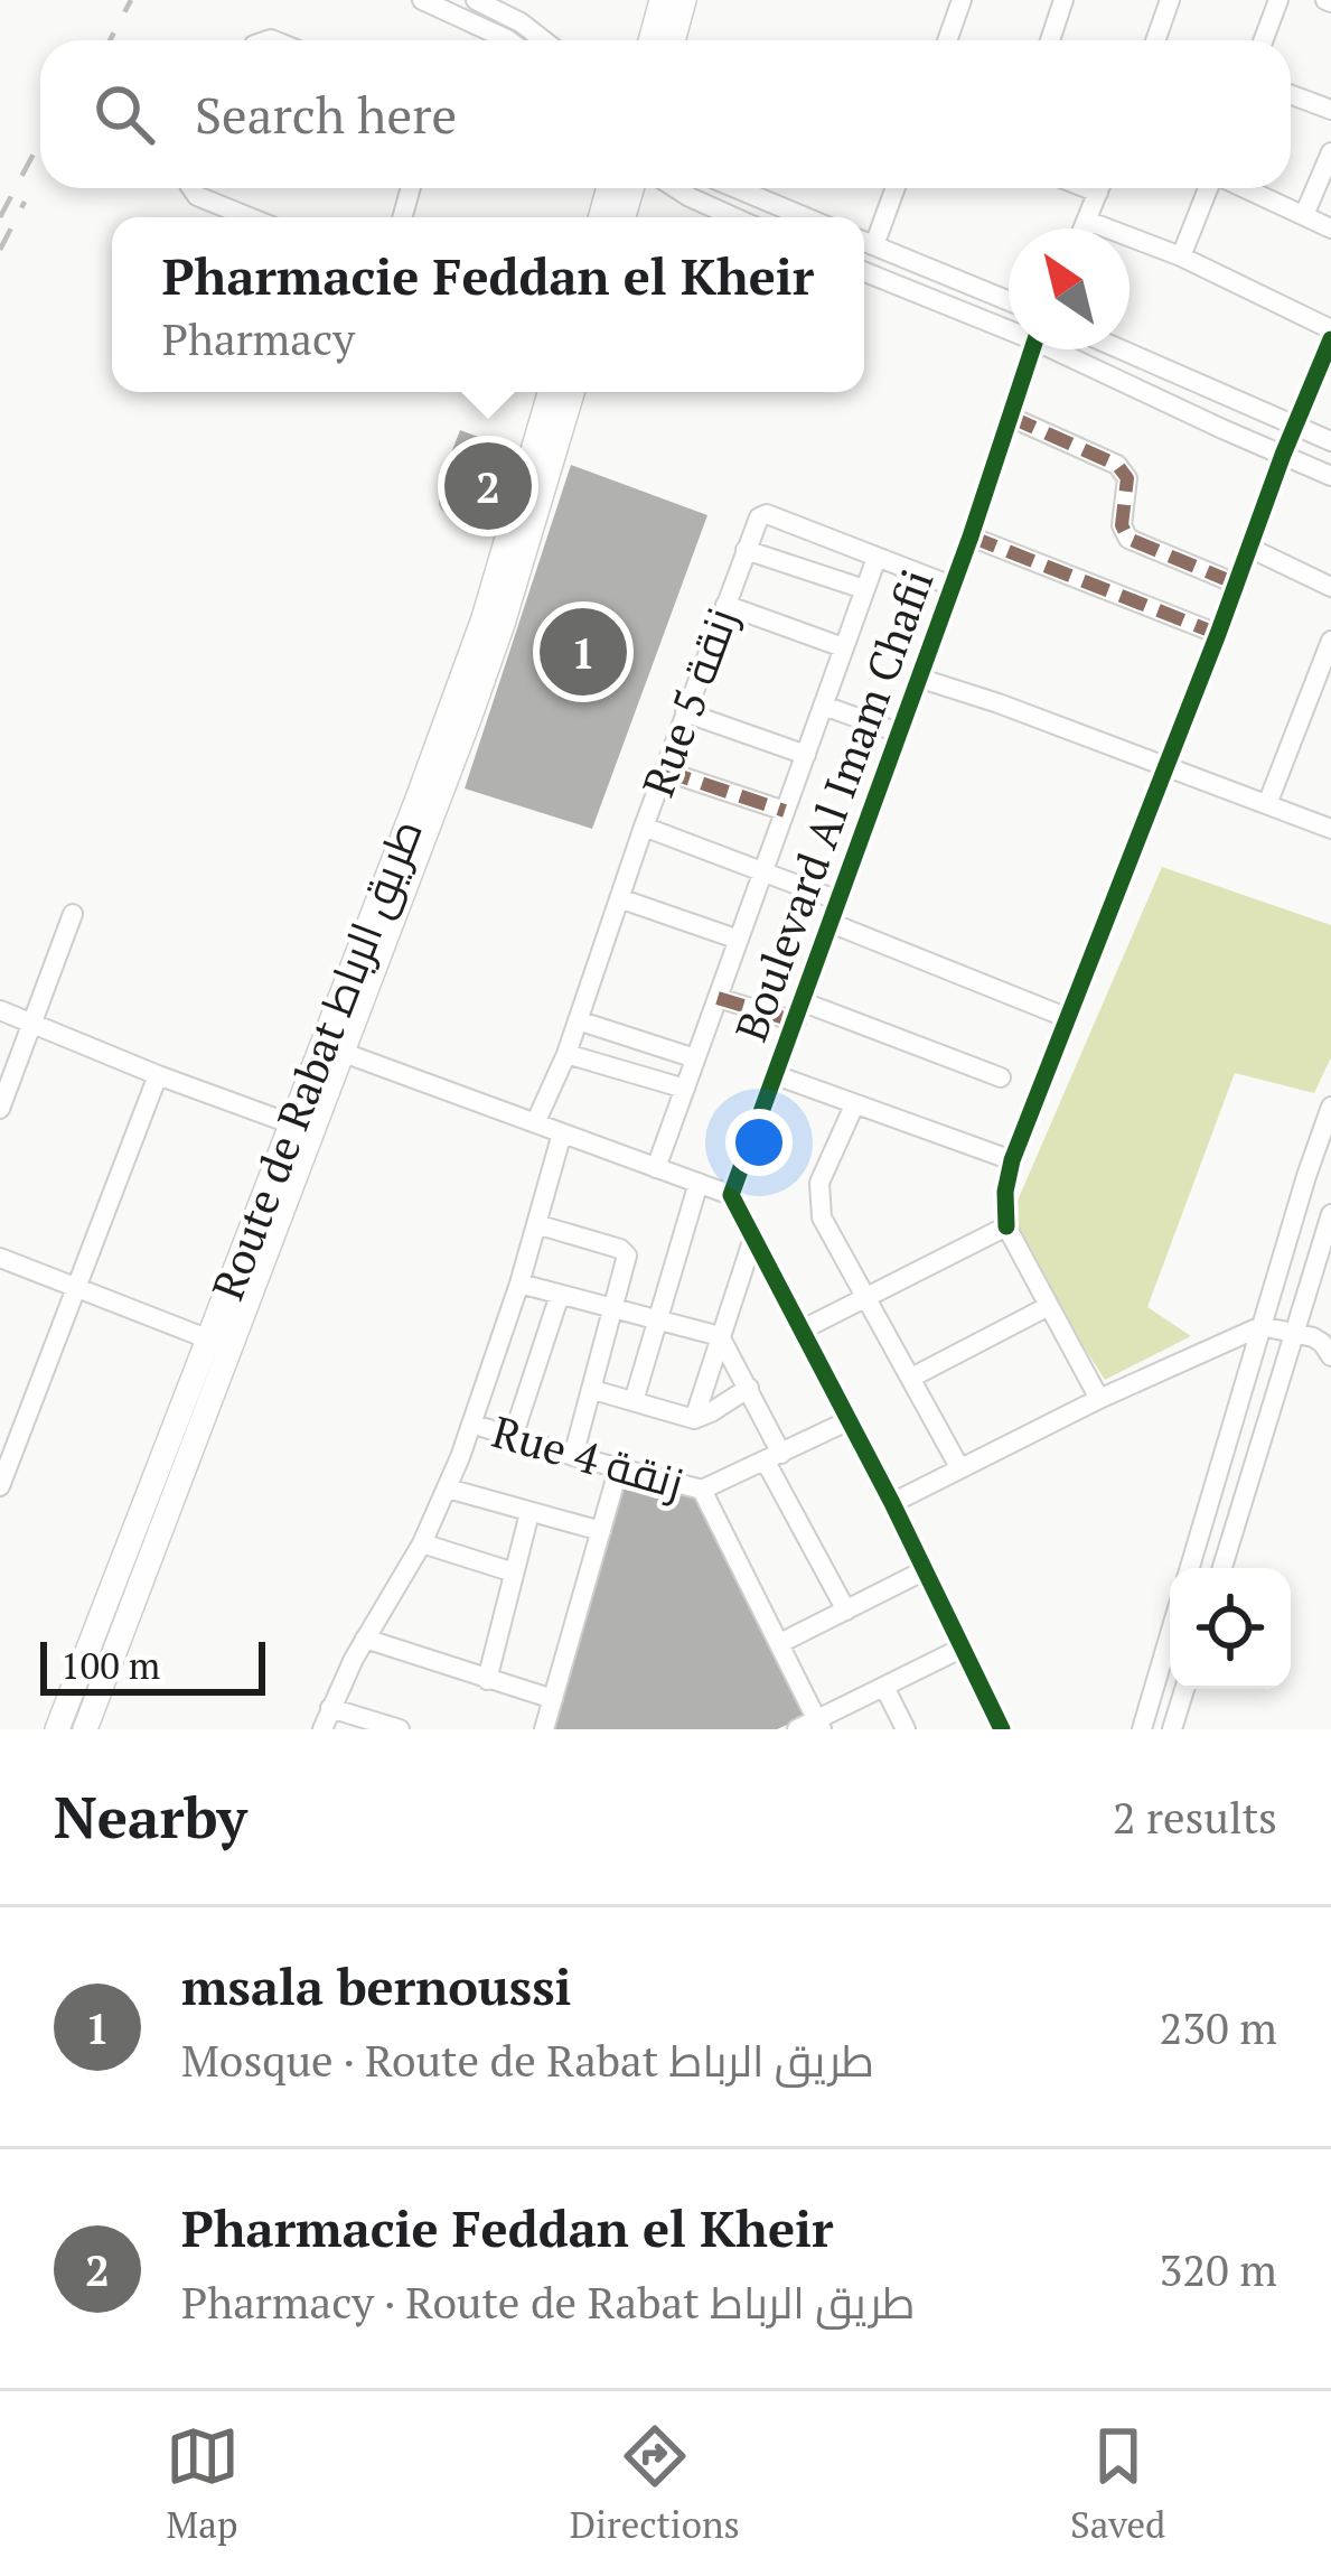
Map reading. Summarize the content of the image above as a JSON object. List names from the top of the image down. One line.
{"streets":{"main road":["Route de Rabat طريق الرباط"],"street":["Rue 5 زنقة","Boulevard Al Imam Chafii","Rue 4 زنقة"]},"scale_bar":"100 m","north":"top left","page":{"search":"Search here","popup":["Pharmacie Feddan el Kheir","Pharmacy"],"pins":["2","1"],"scale":"100 m","heading":["Nearby","2 results"],"list":[{"mark":"1","name":"msala bernoussi","note":"Mosque · Route de Rabat طريق الرباط","value":"230 m"},{"mark":"2","name":"Pharmacie Feddan el Kheir","note":"Pharmacy · Route de Rabat طريق الرباط","value":"320 m"}],"nav":["Map","Directions","Saved"]}}
